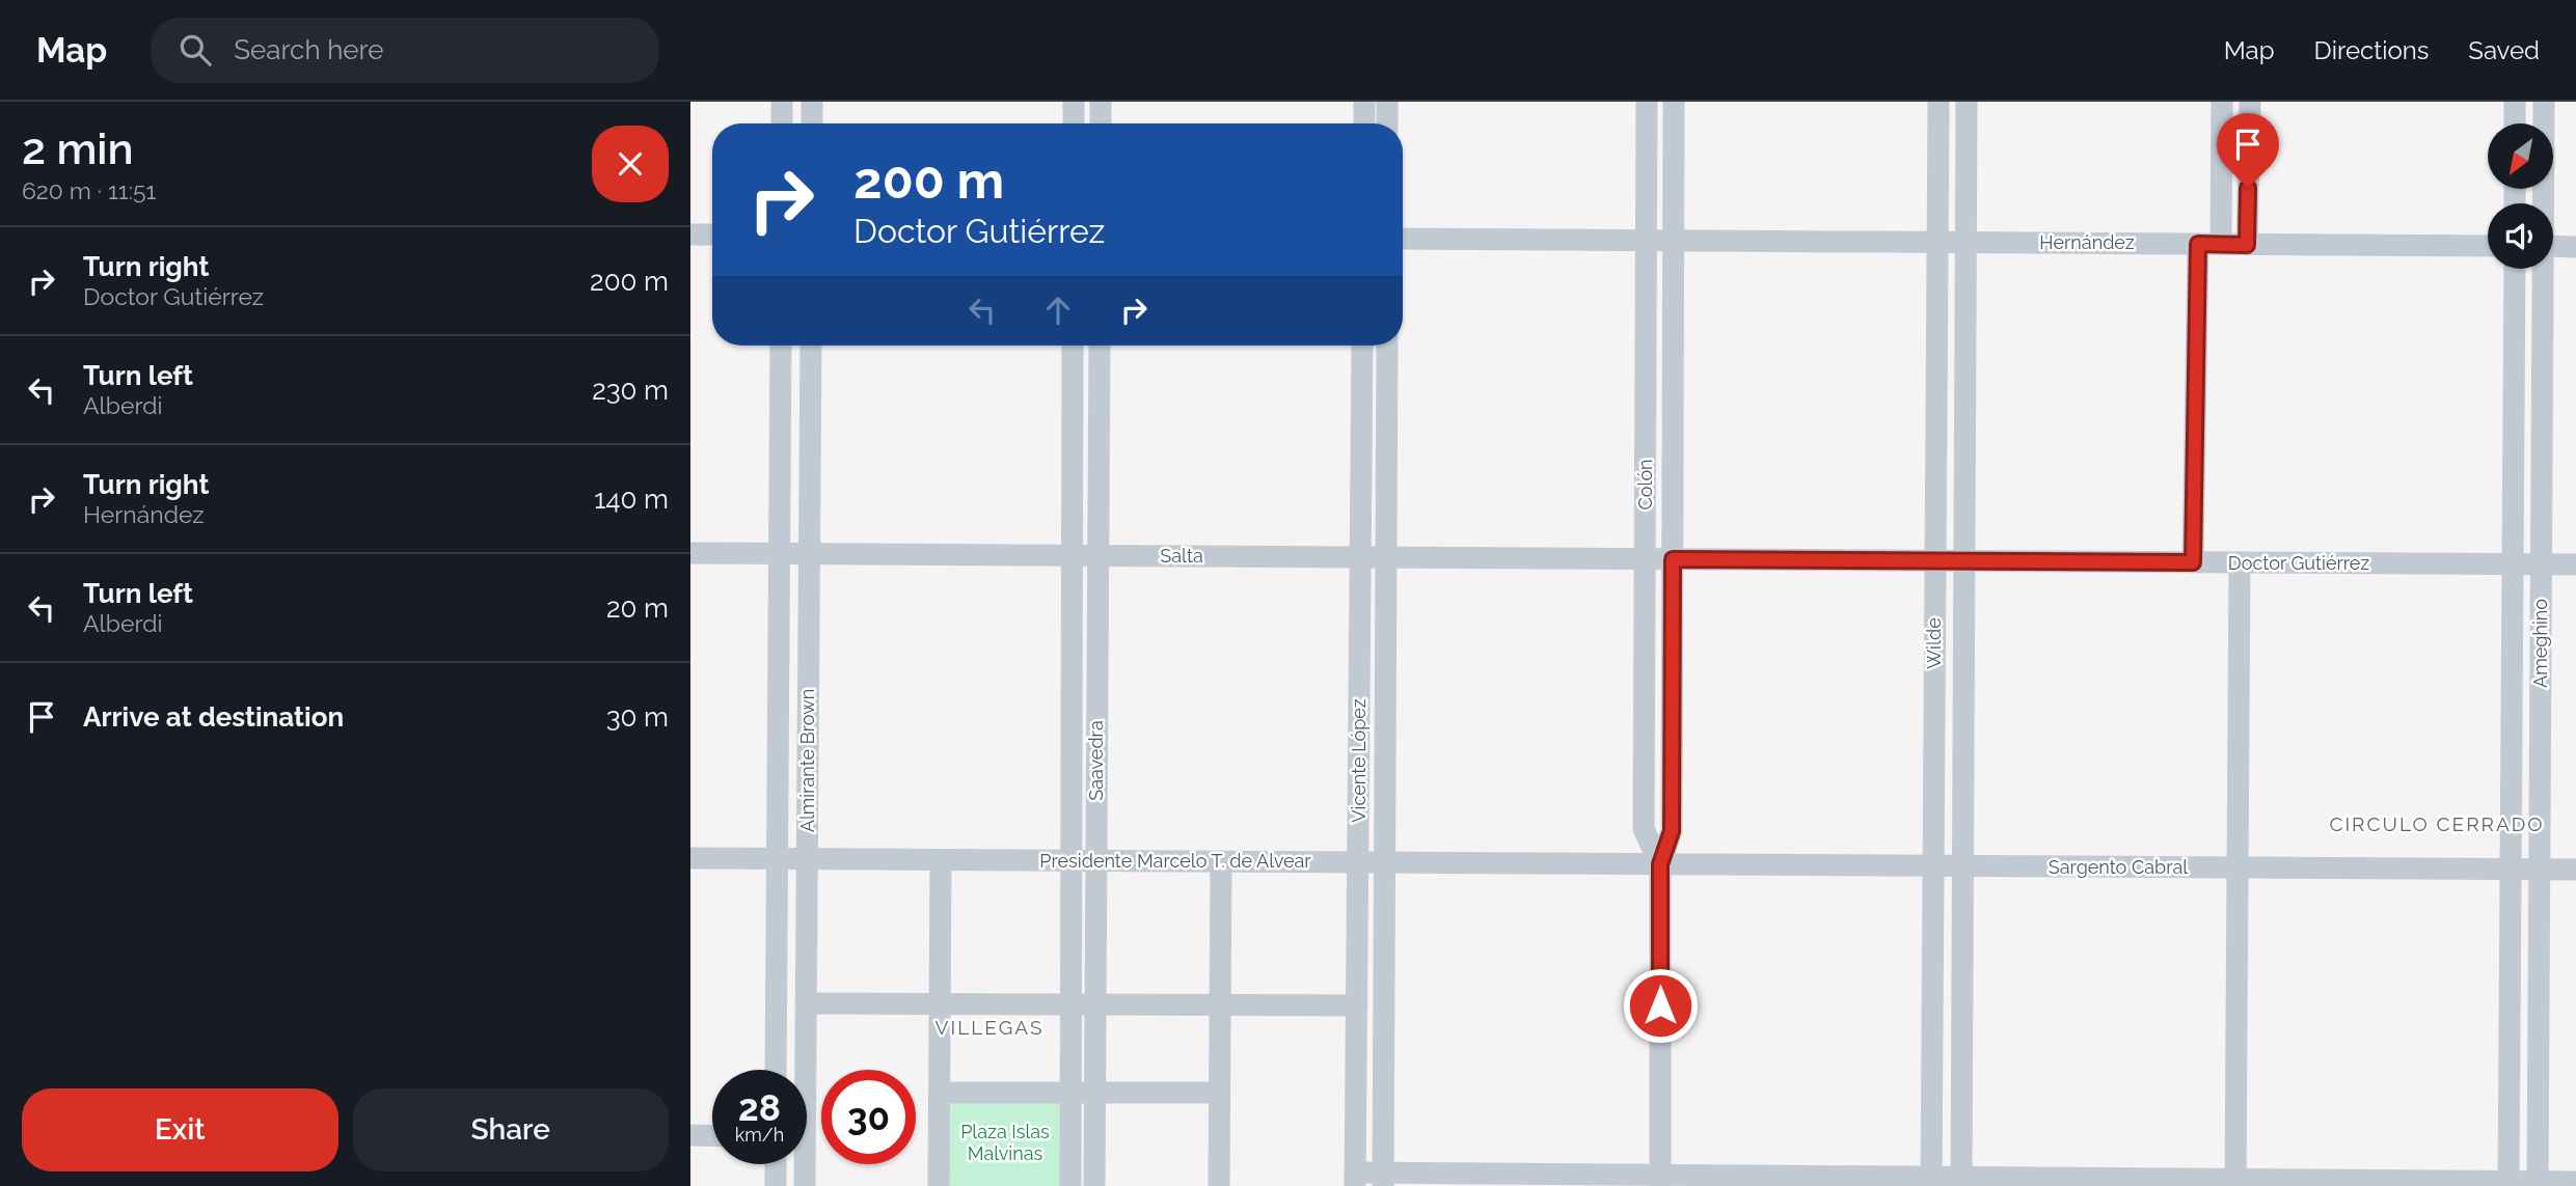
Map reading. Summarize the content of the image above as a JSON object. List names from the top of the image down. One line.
{"streets":{"street":["Hernández","Colón","Salta","Doctor Gutiérrez","Wilde","Ameghino","Almirante Brown","Saavedra","Vicente López","Presidente Marcelo T. de Alvear","Sargento Cabral"]},"crossings":[["Hernández","Colón"],["Hernández","Wilde"],["Colón","Salta"],["Colón","Doctor Gutiérrez"],["Colón","Presidente Marcelo T. de Alvear"],["Colón","Sargento Cabral"],["Salta","Doctor Gutiérrez"],["Salta","Almirante Brown"],["Salta","Saavedra"],["Salta","Vicente López"],["Doctor Gutiérrez","Wilde"],["Doctor Gutiérrez","Ameghino"],["Wilde","Sargento Cabral"],["Ameghino","Sargento Cabral"],["Almirante Brown","Presidente Marcelo T. de Alvear"],["Saavedra","Presidente Marcelo T. de Alvear"],["Vicente López","Presidente Marcelo T. de Alvear"],["Presidente Marcelo T. de Alvear","Sargento Cabral"]],"districts":["CIRCULO CERRADO","VILLEGAS"],"parks":["Plaza Islas Malvinas"],"north":"bottom left","page":{"header":"Map","search":"Search here","nav":["Map","Directions","Saved"],"heading":["2 min","620 m · 11:51"],"turn":["200 m","Doctor Gutiérrez"],"list":[{"name":"Turn right","note":"Doctor Gutiérrez","value":"200 m"},{"name":"Turn left","note":"Alberdi","value":"230 m"},{"name":"Turn right","note":"Hernández","value":"140 m"},{"name":"Turn left","note":"Alberdi","value":"20 m"},{"name":"Arrive at destination","value":"30 m"}],"speed":"28 km/h","limit":"30","buttons":["Exit","Share"]}}
